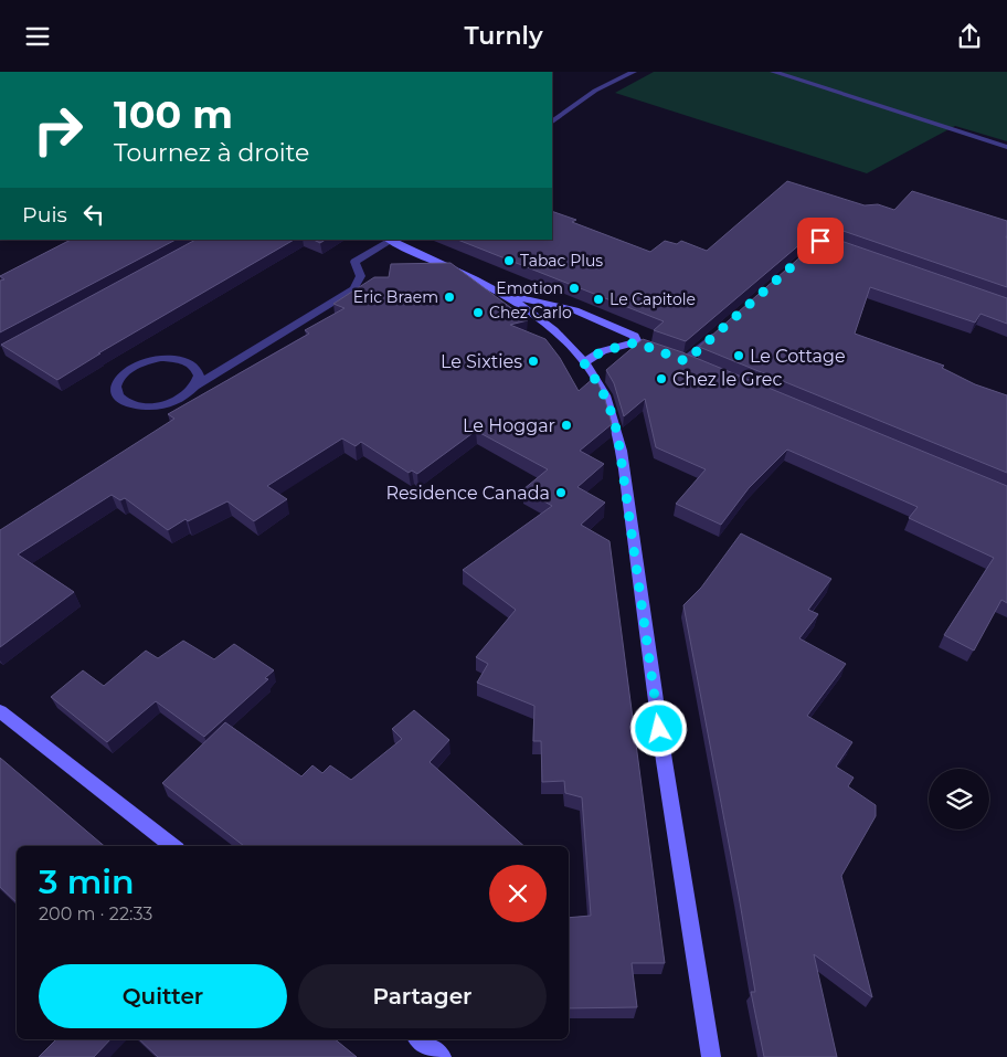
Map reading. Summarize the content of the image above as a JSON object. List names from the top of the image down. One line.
{"places":["Tabac Plus","Emotion","Eric Braem","Le Capitole","Chez Carlo","Le Cottage","Le Sixties","Chez le Grec","Le Hoggar","Residence Canada"],"page":{"header":"Turnly","turn":["100 m","Tournez à droite"],"then":"Puis","heading":["3 min","200 m · 22:33"],"buttons":["Quitter","Partager"]}}
